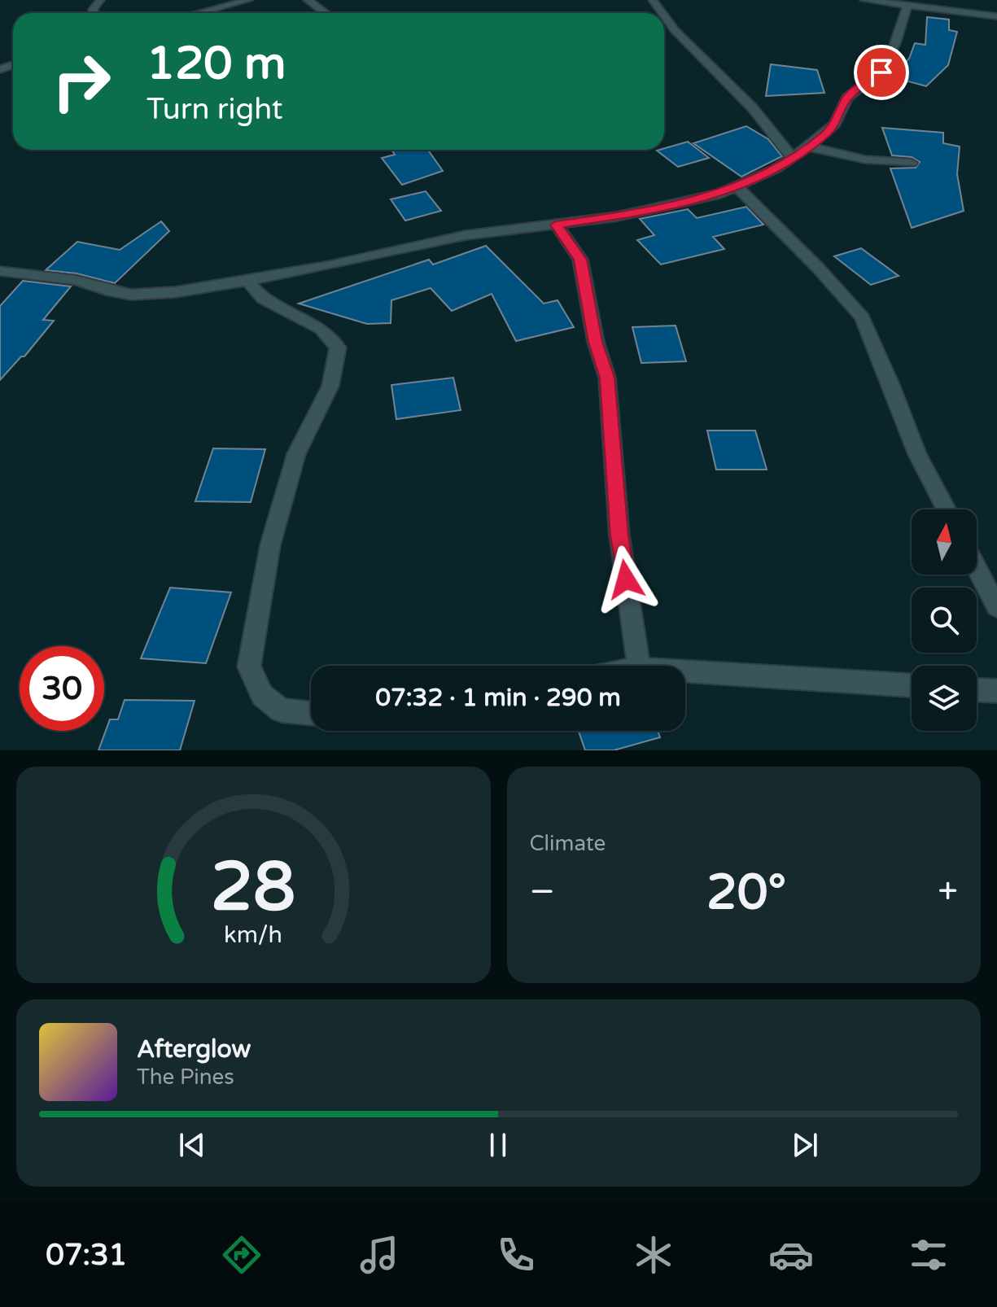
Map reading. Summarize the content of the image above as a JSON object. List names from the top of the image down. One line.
{"north":"top","page":{"turn":["120 m","Turn right"],"limit":"30","trip":"07:32 · 1 min · 290 m","tile":"Climate","heat":["−","20°","+"],"song":["Afterglow","The Pines"],"tabs":"07:31","gauge":["28","km/h"]}}
